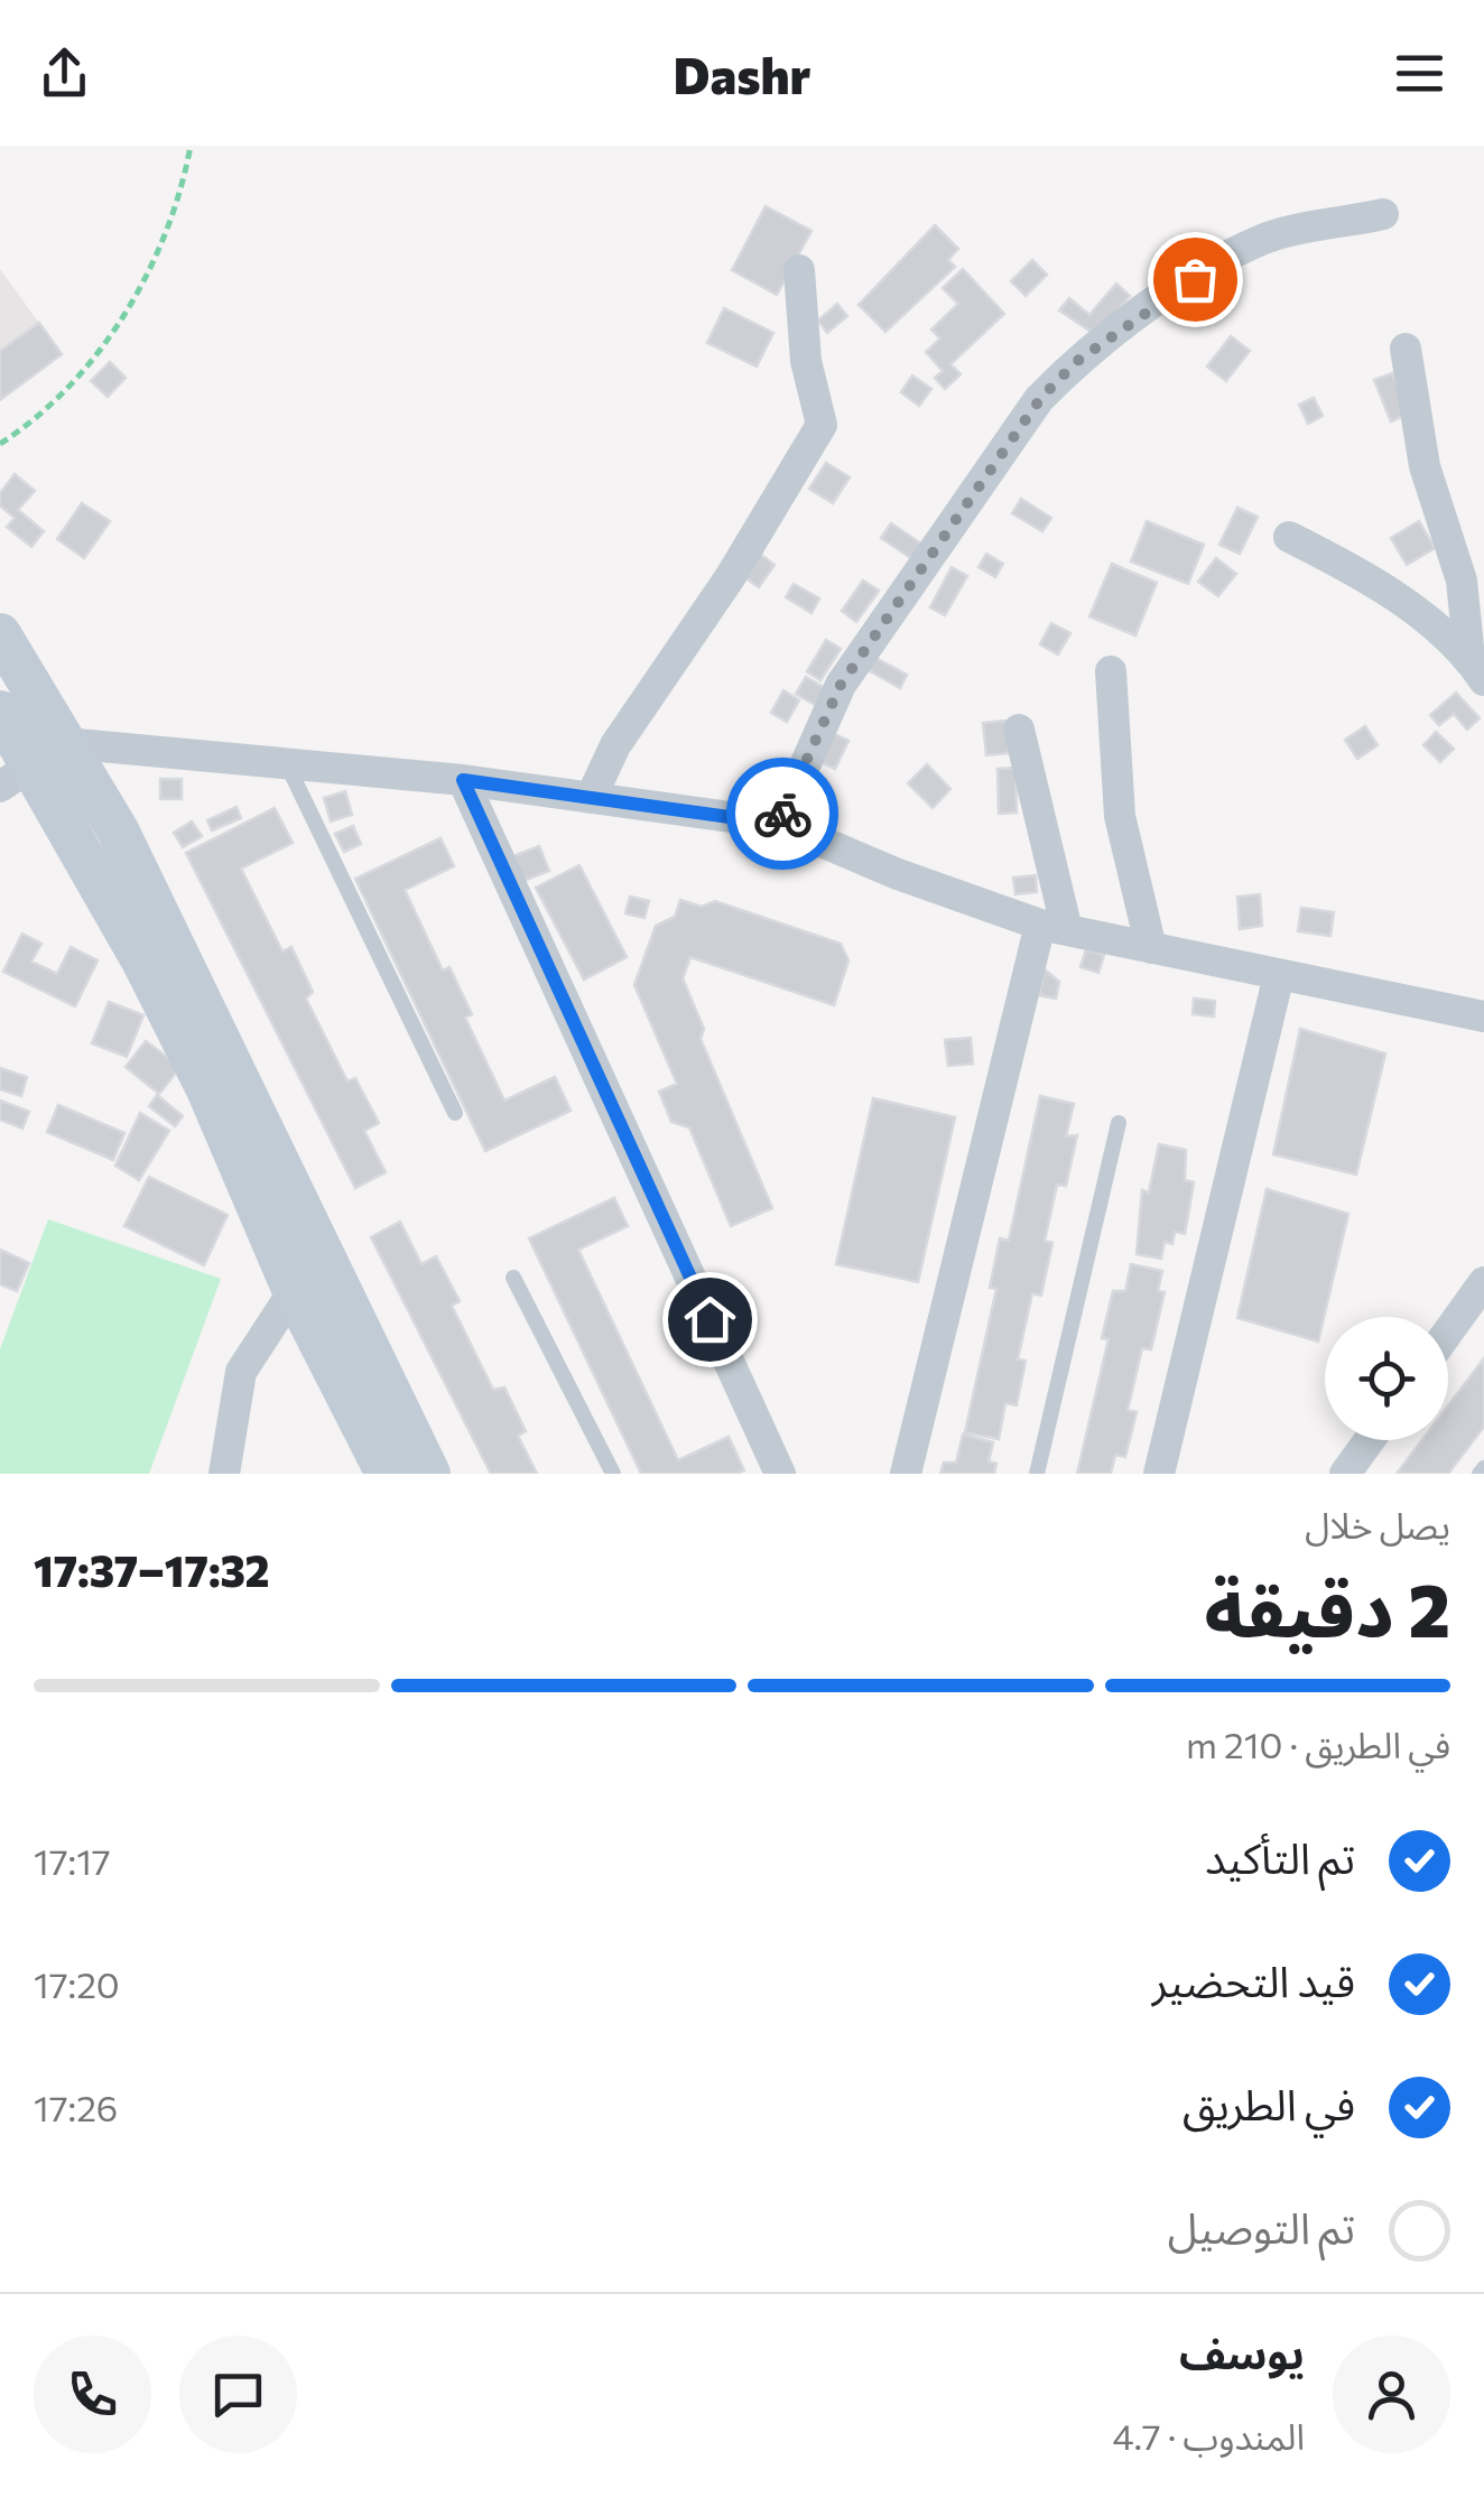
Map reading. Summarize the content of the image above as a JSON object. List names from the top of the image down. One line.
{"page":{"header":"Dashr","heading":["2 دقيقة","يصل خلال","17:32–17:37"],"panel":["يوسف","المندوب · 4.7"],"bar":"في الطريق · 210 m","list":[["تم التأكيد","17:17"],["قيد التحضير","17:20"],["في الطريق","17:26"],"تم التوصيل"]}}
